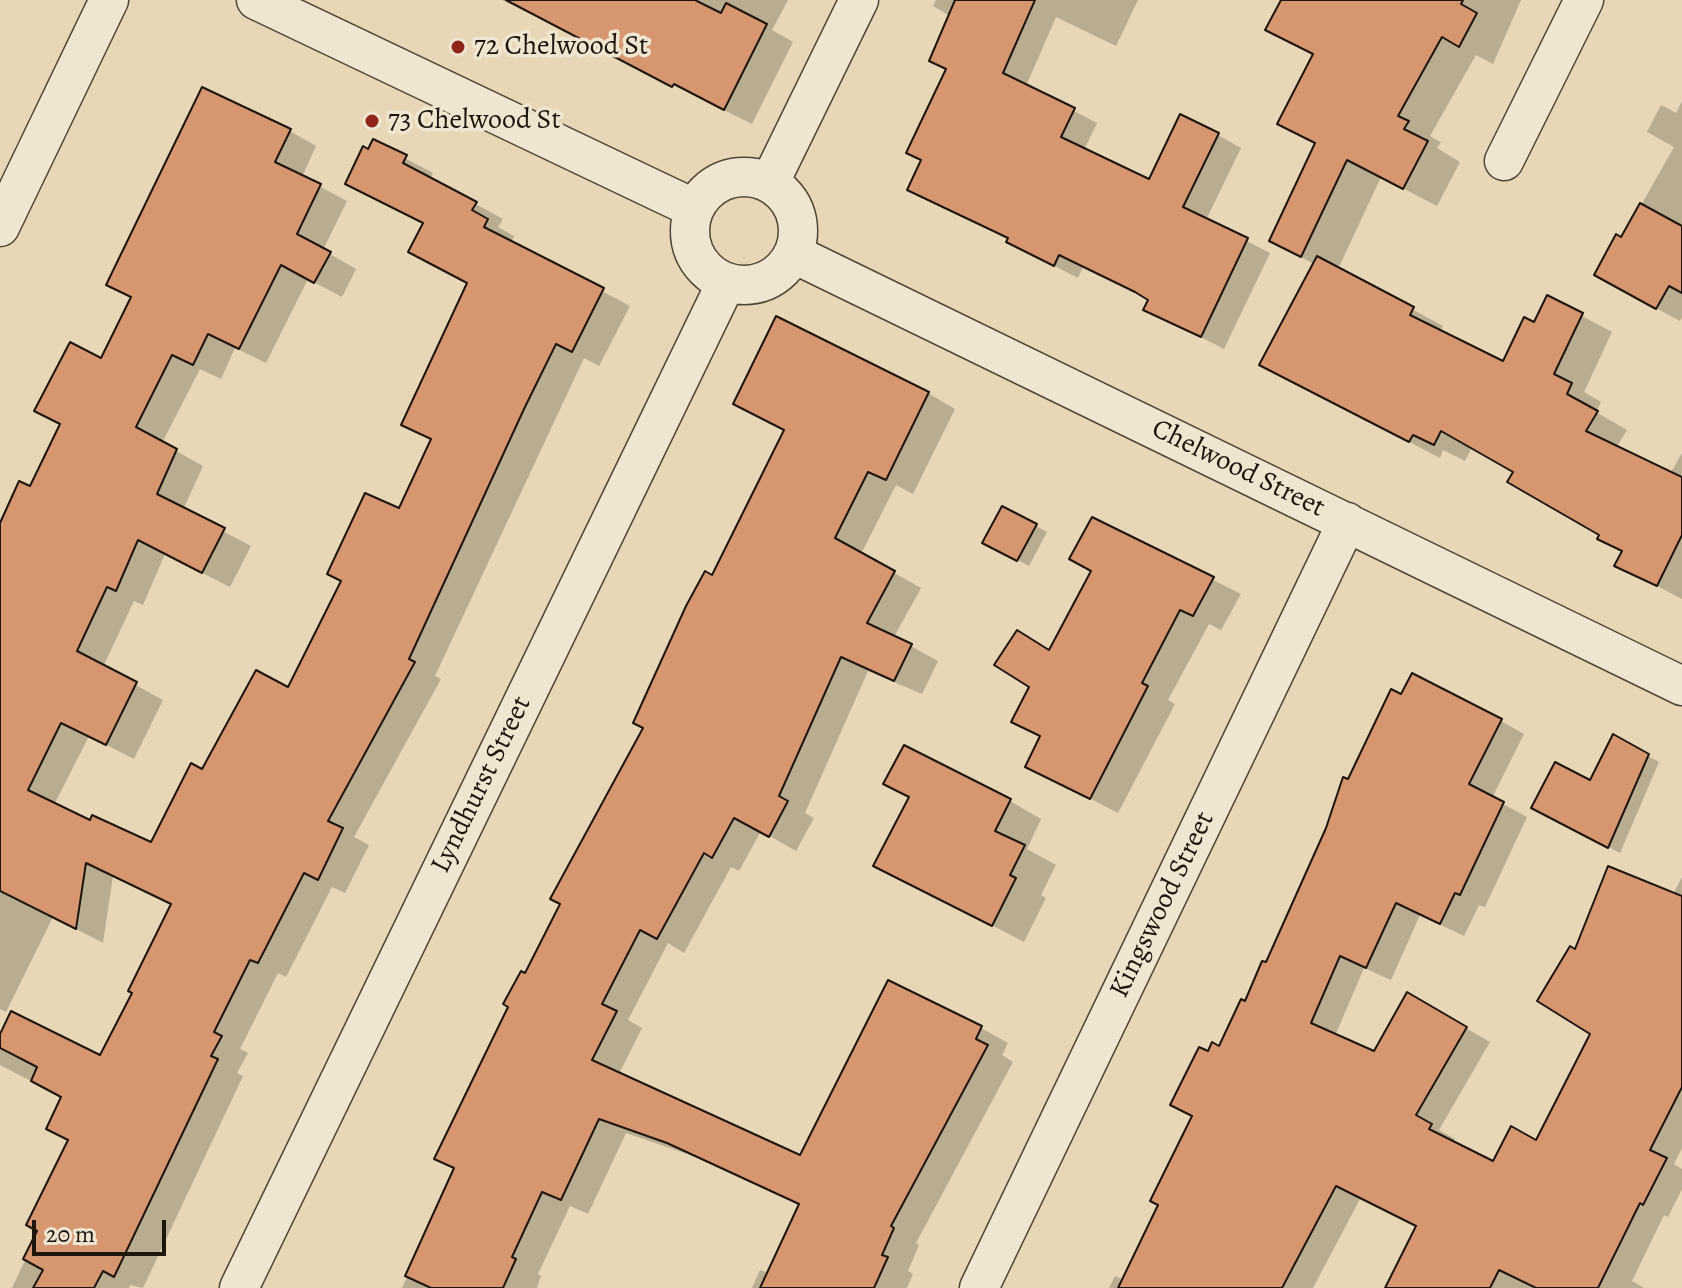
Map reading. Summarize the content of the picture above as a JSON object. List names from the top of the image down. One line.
{"streets":{"street":["Chelwood Street","Lyndhurst Street","Kingswood Street"]},"crossings":[["Chelwood Street","Lyndhurst Street"],["Chelwood Street","Kingswood Street"]],"places":["72 Chelwood St","73 Chelwood St"],"scale_bar":"20 m"}
